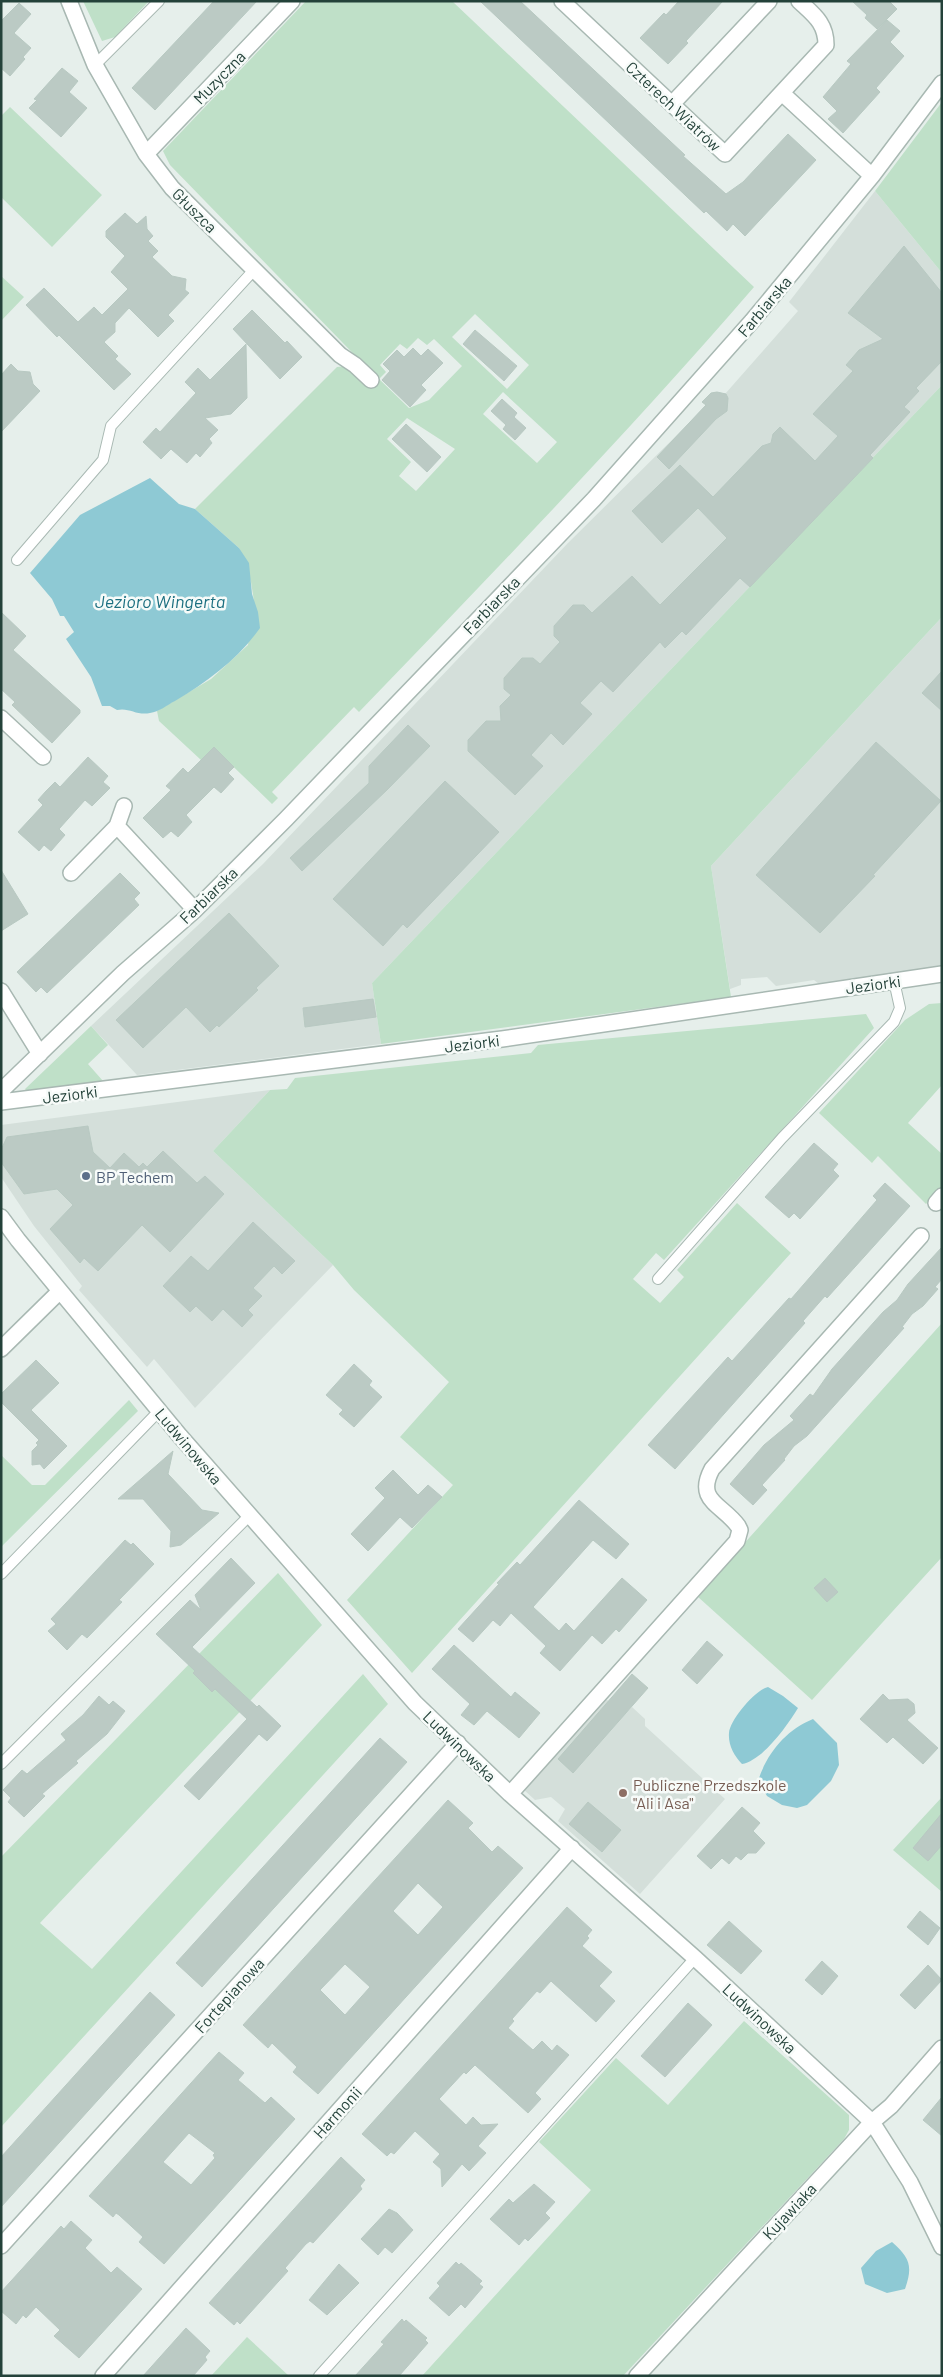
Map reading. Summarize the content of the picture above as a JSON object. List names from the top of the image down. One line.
{"streets":{"street":["Muzyczna","Czterech Wiatrów","Głuszca","Farbiarska","Jeziorki","Ludwinowska","Fortepianowa","Harmonii","Kujawiaka"]},"crossings":[["Muzyczna","Głuszca"],["Ludwinowska","Fortepianowa"],["Ludwinowska","Harmonii"],["Ludwinowska","Kujawiaka"]],"water":["Jezioro Wingerta"],"places":["BP Techem","Publiczne Przedszkole \"Ali i Asa\""]}
